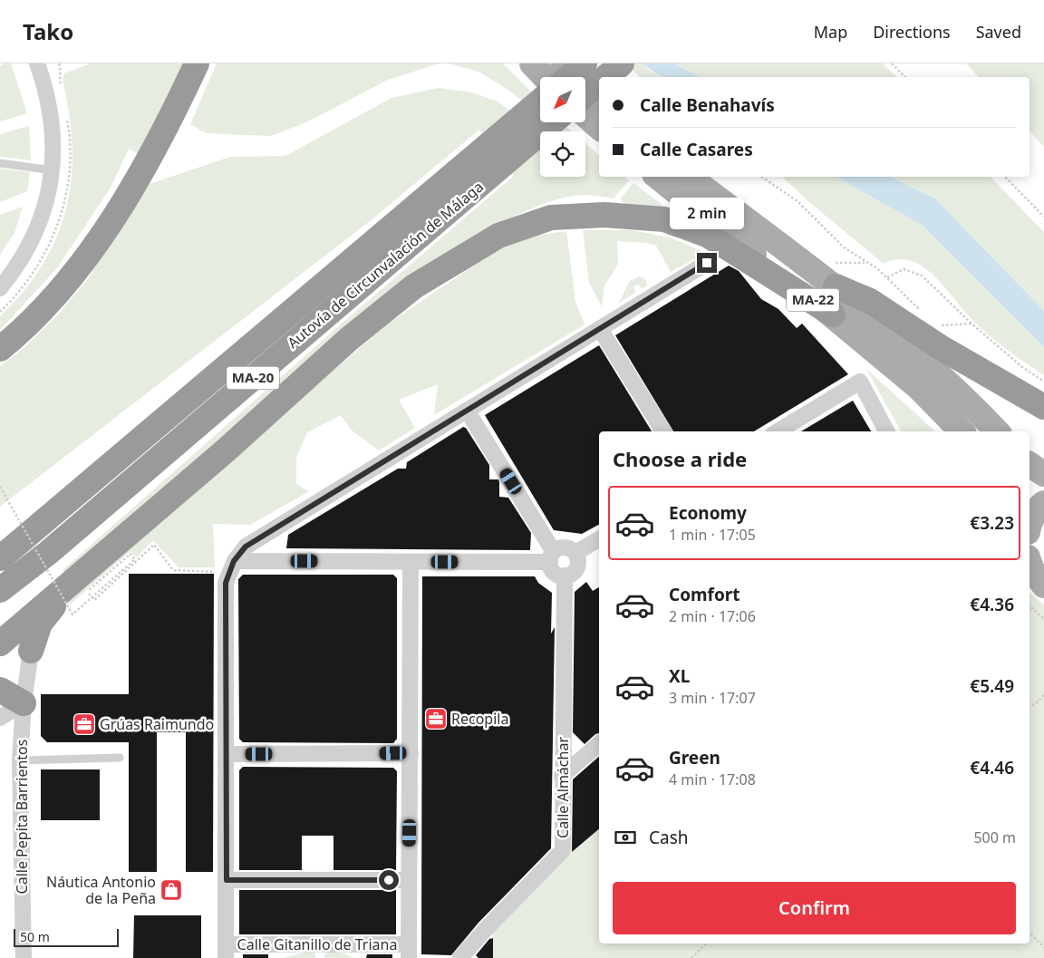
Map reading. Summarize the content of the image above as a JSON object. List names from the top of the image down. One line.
{"streets":{"highway":["Autovía de Circunvalación de Málaga","MA-20"],"main road":["MA-22"],"street":["Calle Almáchar","Calle Pepita Barrientos","Calle Gitanillo de Triana"]},"places":{"office":["Recopila","Grúas Raimundo"],"shop":["Náutica Antonio de la Peña"]},"scale_bar":"50 m","north":"bottom left","page":{"header":"Tako","nav":["Map","Directions","Saved"],"banner":["Calle Benahavís","Calle Casares"],"bubble":"2 min","heading":"Choose a ride","list":[{"name":"Economy","note":"1 min · 17:05","value":"€3.23"},{"name":"Comfort","note":"2 min · 17:06","value":"€4.36"},{"name":"XL","note":"3 min · 17:07","value":"€5.49"},{"name":"Green","note":"4 min · 17:08","value":"€4.46"}],"pay":["Cash","500 m"],"buttons":"Confirm","scale":"50 m"}}
